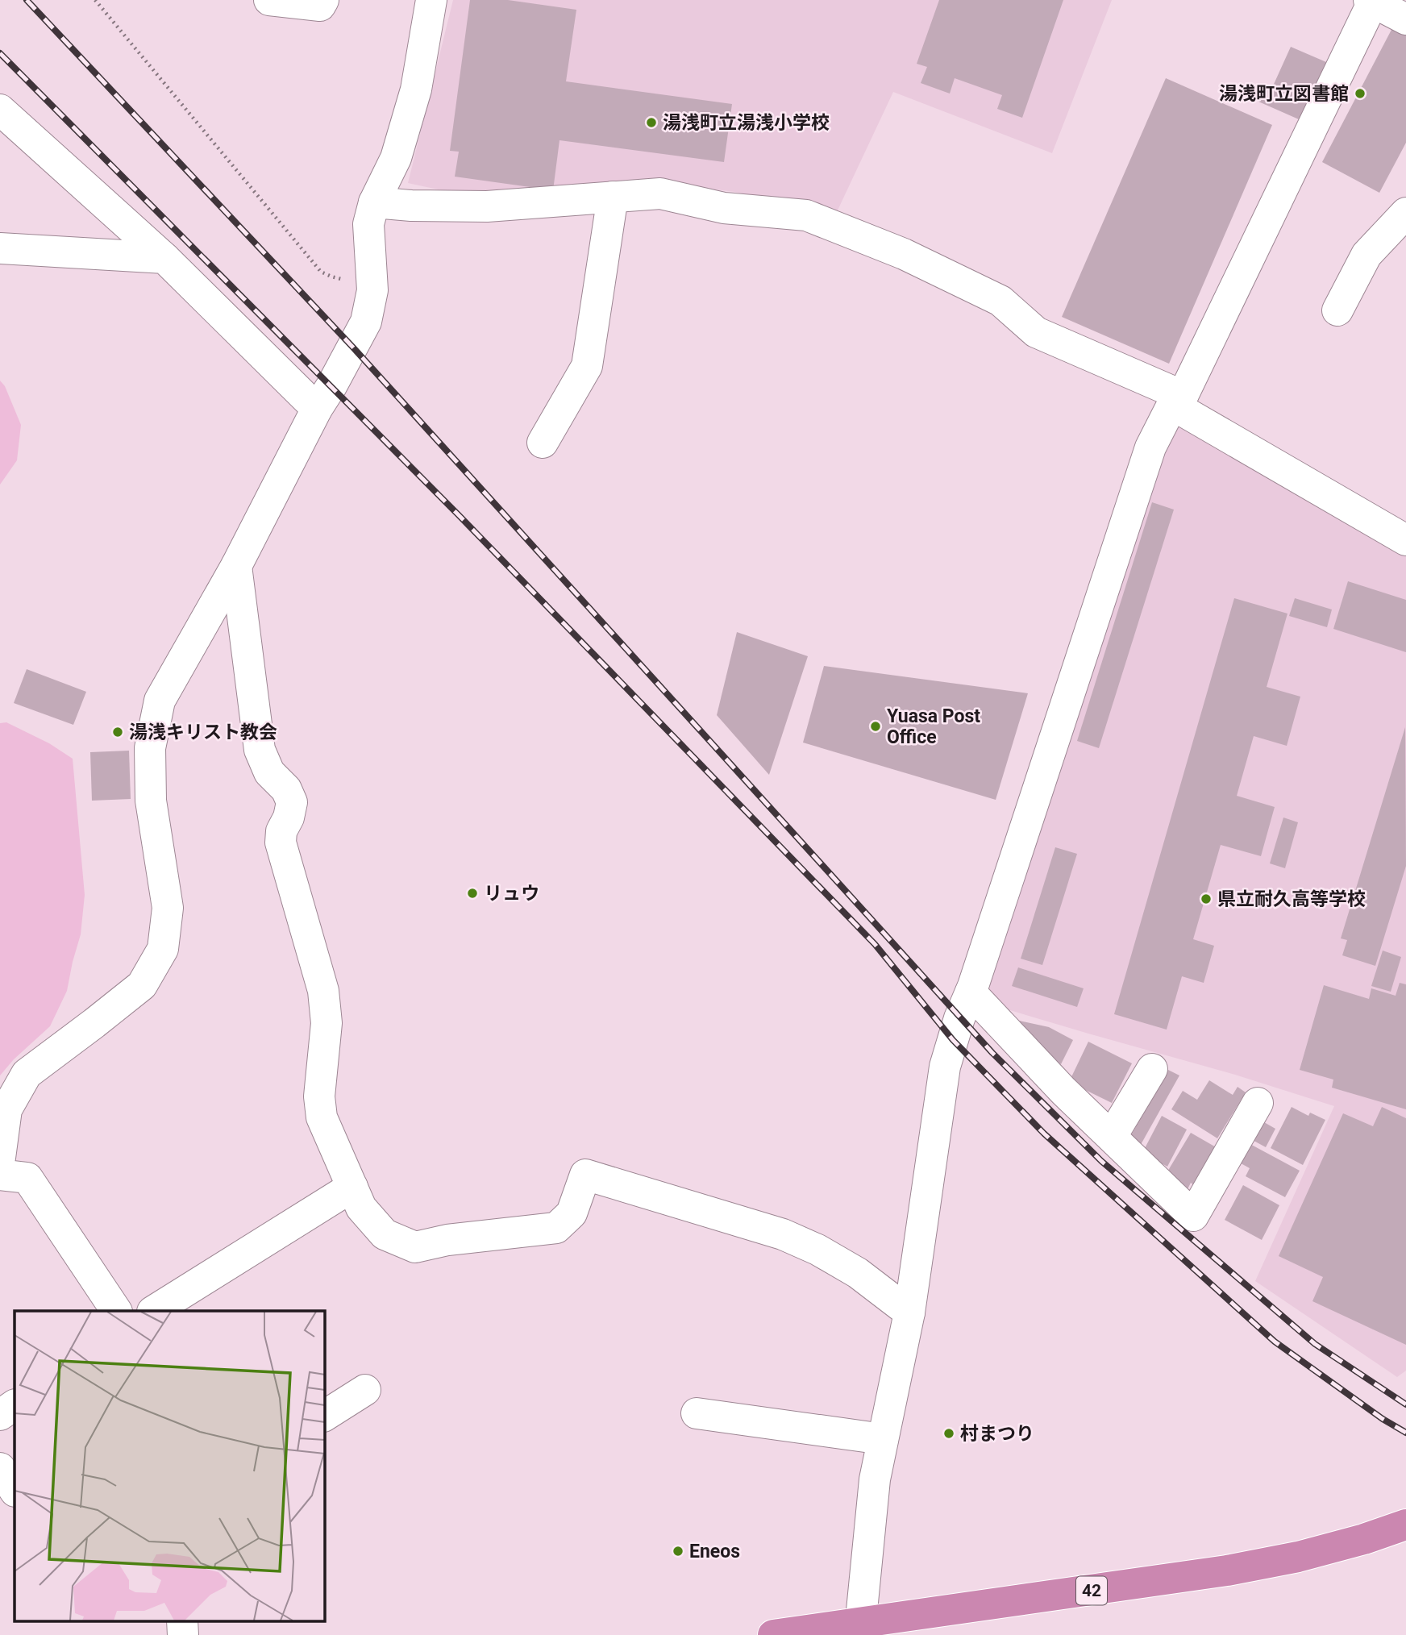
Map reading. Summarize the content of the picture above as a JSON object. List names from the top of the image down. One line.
{"streets":{"highway":["42"]},"places":["湯浅町立図書館","湯浅町立湯浅小学校","Yuasa Post Office","湯浅キリスト教会","リュウ","県立耐久高等学校","村まつり","Eneos"]}
